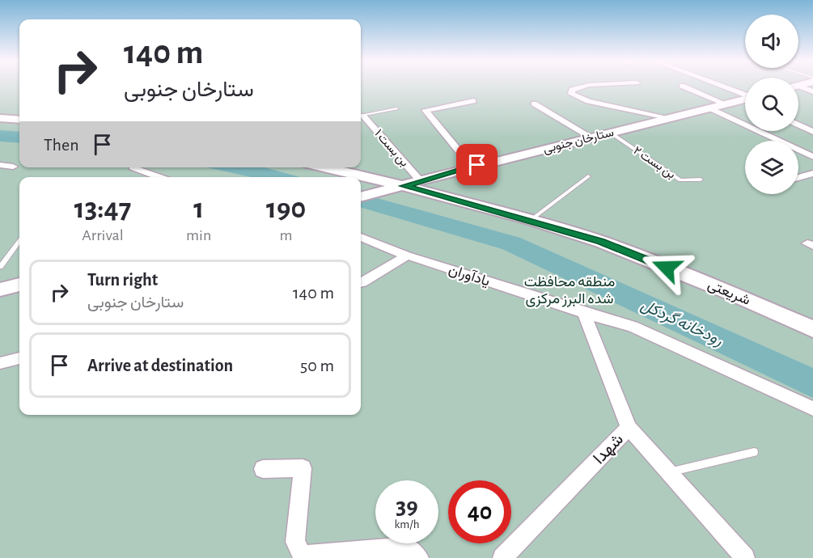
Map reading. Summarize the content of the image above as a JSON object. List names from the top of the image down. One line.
{"streets":{"main road":["ستارخان جنوبی","شریعتی"],"street":["بن بست ۱","یادآوران","شهدا"],"lane":["بن بست ۲"]},"crossings":[["ستارخان جنوبی","بن بست ۱"],["ستارخان جنوبی","بن بست ۲"],["ستارخان جنوبی","شریعتی"],["یادآوران","شهدا"]],"water":["رودخانه گردکل"],"parks":["منطقه محافظت شده البرز مرکزی"],"page":{"turn":["140 m","ستارخان جنوبی"],"then":"Then","eta":["13:47","Arrival","1","min","190","m"],"list":[{"name":"Turn right","note":"ستارخان جنوبی","value":"140 m"},{"name":"Arrive at destination","value":"50 m"}],"speed":"39 km/h","limit":"40"}}
